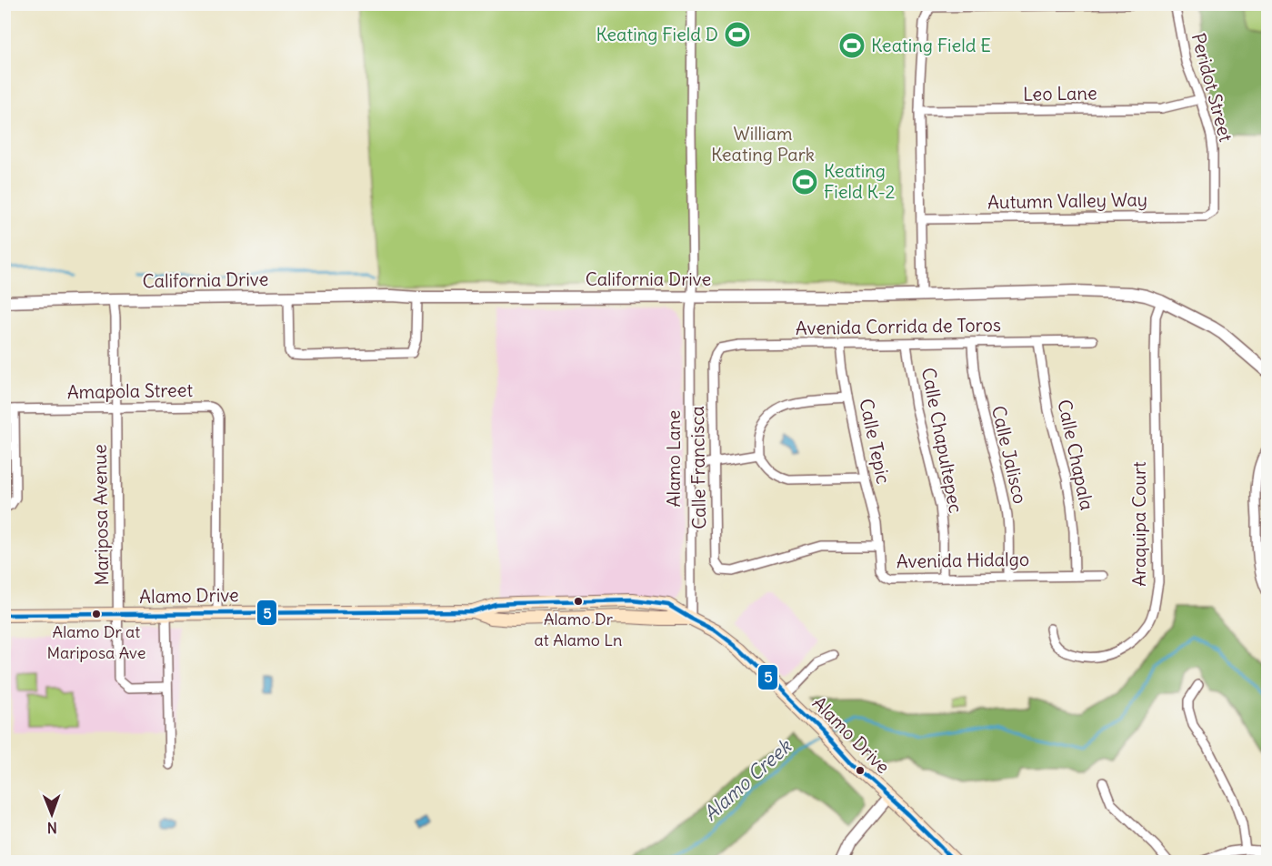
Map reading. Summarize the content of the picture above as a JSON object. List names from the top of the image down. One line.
{"streets":{"main road":["Alamo Drive"],"street":["Peridot Street","Leo Lane","Autumn Valley Way","California Drive","Avenida Corrida de Toros","Amapola Street","Calle Chapultepec","Calle Tepic","Calle Jalisco","Calle Chapala","Alamo Lane","Calle Francisca","Mariposa Avenue","Araquipa Court","Avenida Hidalgo"]},"crossings":[["Peridot Street","Leo Lane"],["Peridot Street","Autumn Valley Way"],["California Drive","Alamo Lane"],["California Drive","Mariposa Avenue"],["California Drive","Araquipa Court"],["Avenida Corrida de Toros","Calle Chapultepec"],["Avenida Corrida de Toros","Calle Tepic"],["Avenida Corrida de Toros","Calle Jalisco"],["Avenida Corrida de Toros","Calle Chapala"],["Avenida Corrida de Toros","Calle Francisca"],["Amapola Street","Mariposa Avenue"],["Amapola Street","Alamo Drive"],["Calle Chapultepec","Avenida Hidalgo"],["Calle Tepic","Avenida Hidalgo"],["Calle Jalisco","Avenida Hidalgo"],["Calle Chapala","Avenida Hidalgo"],["Alamo Lane","Alamo Drive"],["Calle Francisca","Avenida Hidalgo"],["Mariposa Avenue","Alamo Drive"]],"water":["Alamo Creek"],"parks":["William Keating Park"],"places":{"sports":["Keating Field D","Keating Field E","Keating Field K-2"],"other":["Alamo Dr at Alamo Ln","Alamo Dr at Mariposa Ave"]},"lines":["transit line 5"],"north":"bottom"}
